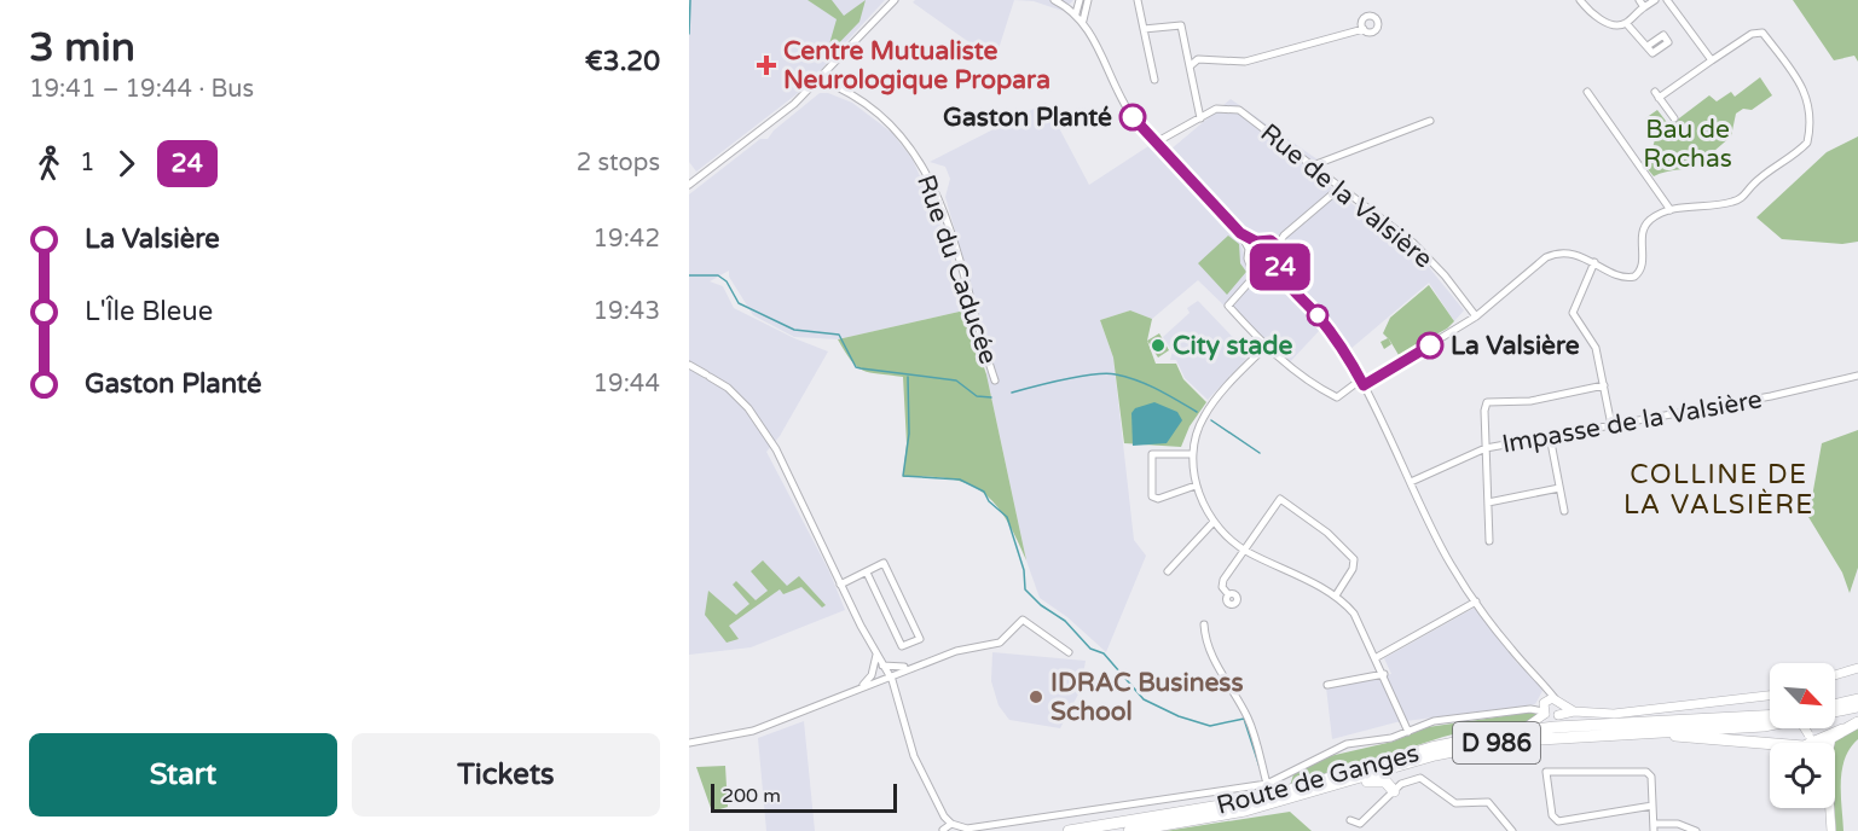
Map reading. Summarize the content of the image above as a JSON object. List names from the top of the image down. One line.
{"streets":{"main road":["D 986","Route de Ganges"],"street":["Rue de la Valsière","Rue du Caducée","Impasse de la Valsière"]},"crossings":[["D 986","Route de Ganges"]],"districts":["COLLINE DE LA VALSIÈRE"],"parks":["Bau de Rochas"],"places":{"health":["Centre Mutualiste Neurologique Propara"],"other":["Gaston Planté","City stade","La Valsière","IDRAC Business School"]},"lines":["bus line 24"],"scale_bar":"200 m","north":"bottom right","page":{"heading":["3 min","19:41 – 19:44 · Bus","€3.20"],"on_map":"24","legs":["1","24","2 stops"],"list":[{"name":"La Valsière","value":"19:42"},{"name":"L'Île Bleue","value":"19:43"},{"name":"Gaston Planté","value":"19:44"}],"buttons":["Start","Tickets"],"scale":"200 m"}}
